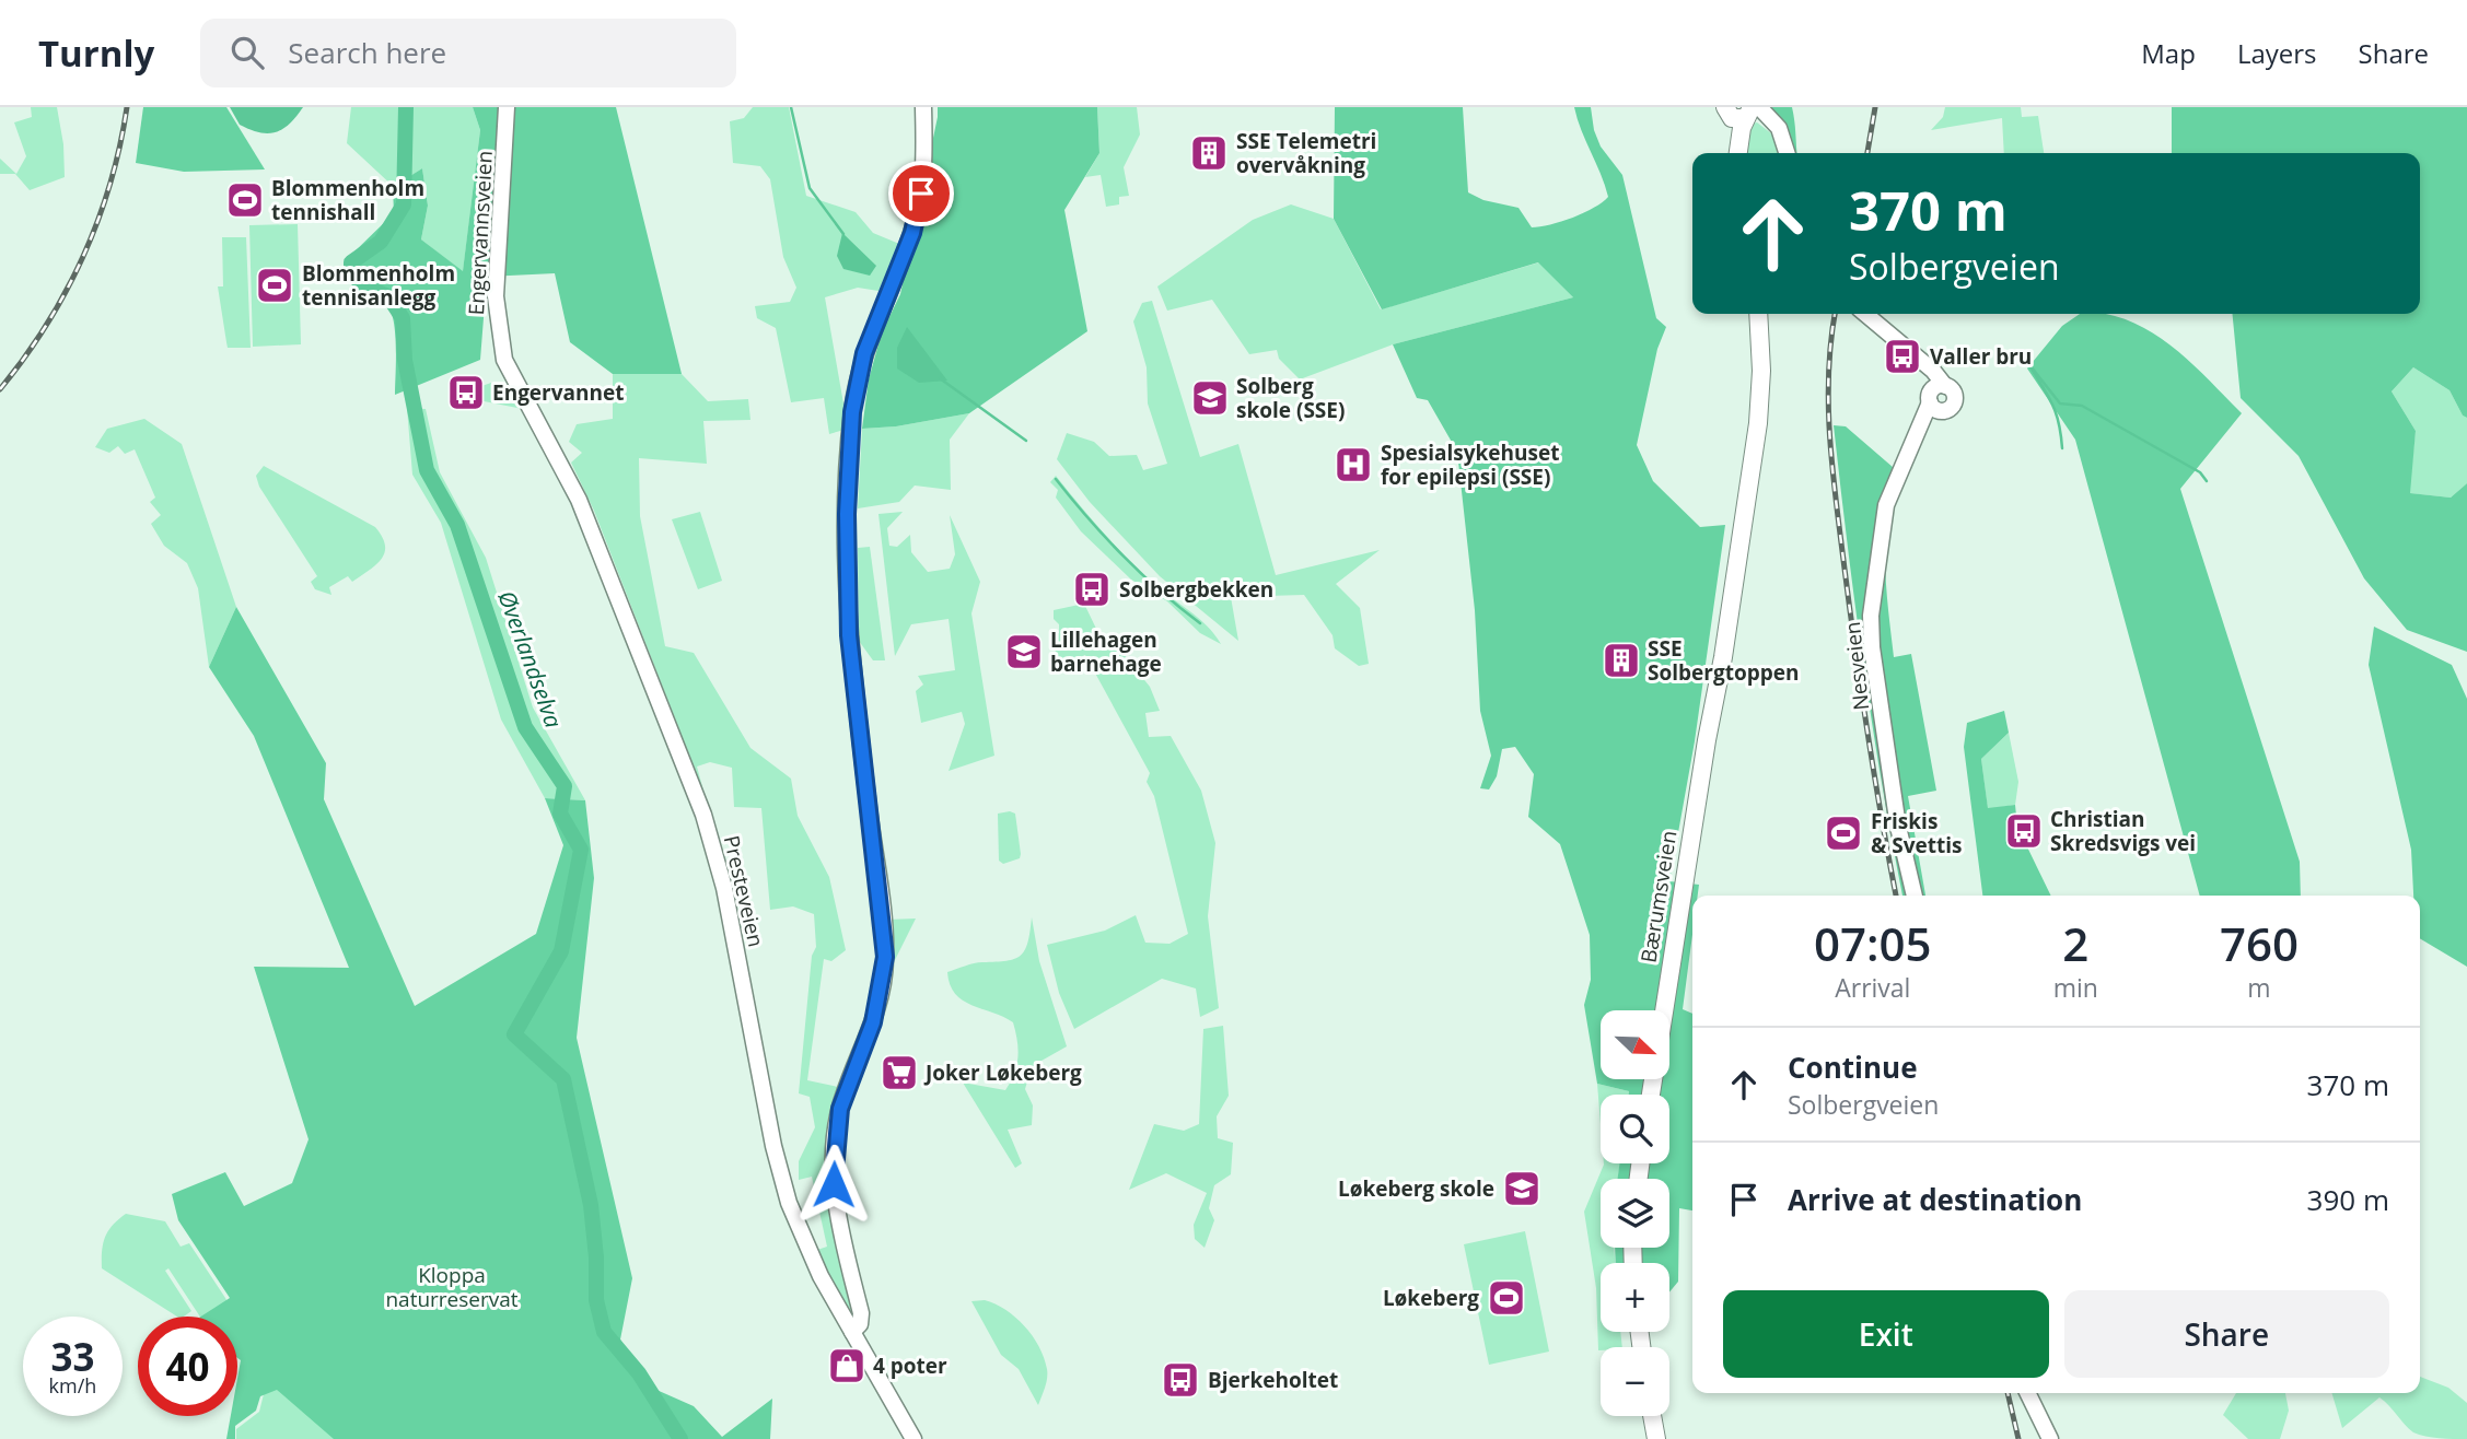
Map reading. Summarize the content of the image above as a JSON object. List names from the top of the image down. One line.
{"streets":{"main road":["Bærumsveien"],"street":["Engervannsveien","Nesveien","Presteveien"]},"crossings":[["Engervannsveien","Presteveien"]],"water":["Øverlandselva"],"parks":["Kloppa naturreservat"],"places":{"building":["SSE Telemetri overvåkning","SSE Solbergtoppen"],"sports":["Blommenholm tennishall","Blommenholm tennisanlegg","Friskis & Svettis","Løkeberg"],"bus stop":["Valler bru","Engervannet","Solbergbekken","Christian Skredsvigs vei","Bjerkeholtet"],"school or university":["Solberg skole (SSE)","Lillehagen barnehage","Løkeberg skole"],"hospital":["Spesialsykehuset for epilepsi (SSE)"],"supermarket":["Joker Løkeberg"],"shop":["4 poter"]},"north":"bottom right","page":{"header":"Turnly","search":"Search here","nav":["Map","Layers","Share"],"turn":["370 m","Solbergveien"],"eta":["07:05","Arrival","2","min","760","m"],"map_buttons":["+","−"],"list":[{"name":"Continue","note":"Solbergveien","value":"370 m"},{"name":"Arrive at destination","value":"390 m"}],"buttons":["Exit","Share"],"speed":"33 km/h","limit":"40"}}
